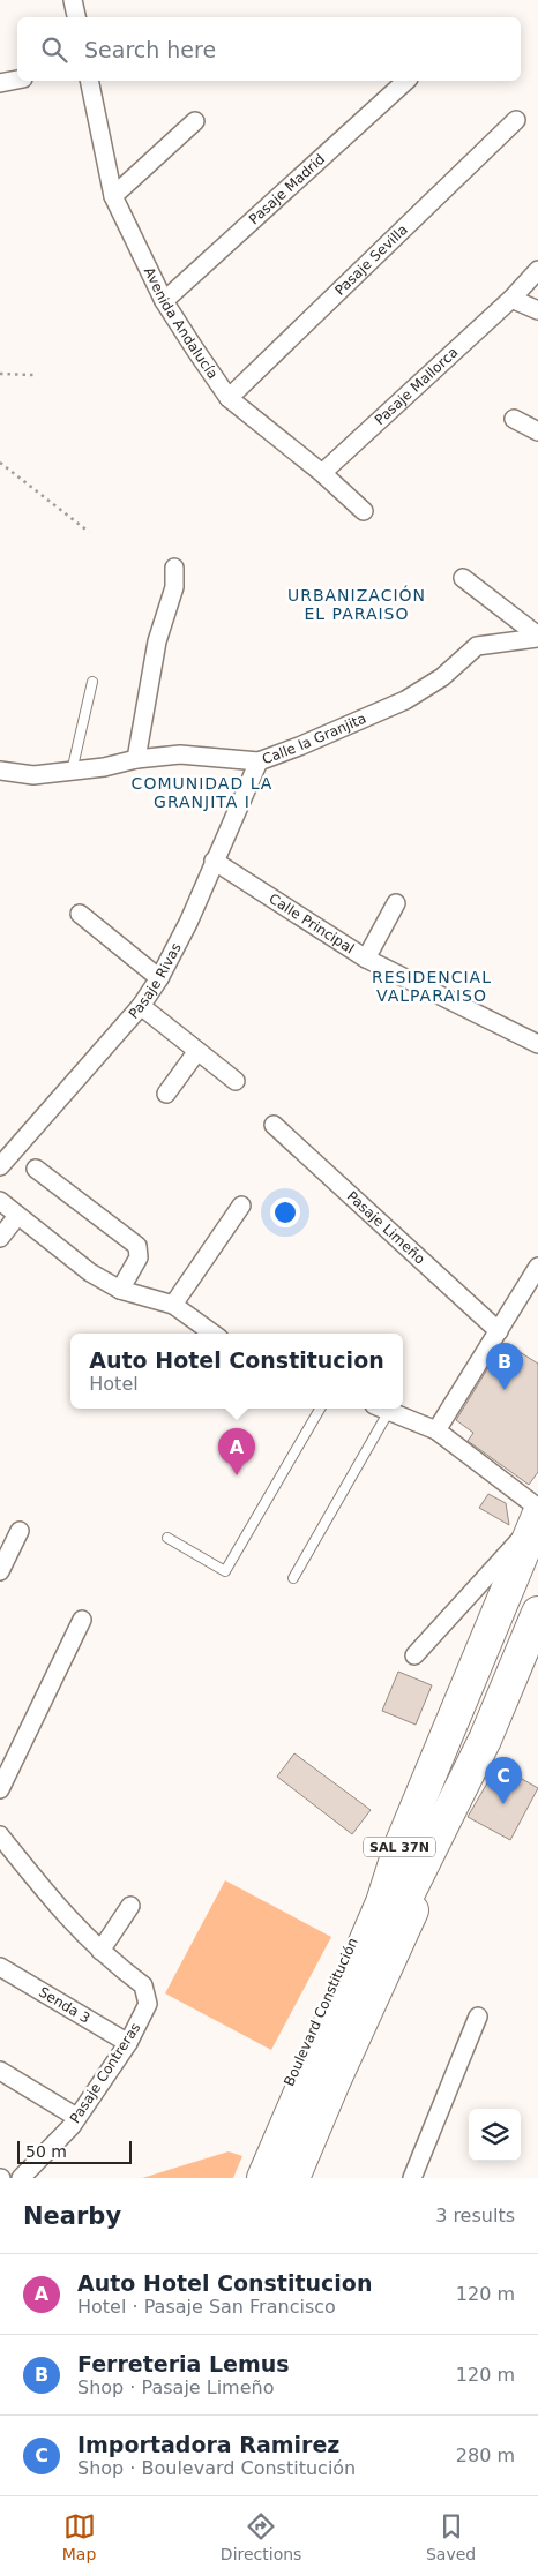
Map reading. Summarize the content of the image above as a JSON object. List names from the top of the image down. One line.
{"streets":{"highway":["SAL 37N","Boulevard Constitución"],"street":["Pasaje Madrid","Pasaje Sevilla","Avenida Andalucía","Pasaje Mallorca","Calle la Granjita","Calle Principal","Pasaje Rivas","Pasaje Limeño","Senda 3","Pasaje Contreras"]},"crossings":[["Pasaje Madrid","Avenida Andalucía"],["Pasaje Sevilla","Avenida Andalucía"],["Avenida Andalucía","Pasaje Mallorca"],["Calle la Granjita","Pasaje Rivas"],["Calle Principal","Pasaje Rivas"],["Senda 3","Pasaje Contreras"]],"districts":["URBANIZACIÓN EL PARAISO","COMUNIDAD LA GRANJITA I","RESIDENCIAL VALPARAISO"],"scale_bar":"50 m","page":{"search":"Search here","popup":["Auto Hotel Constitucion","Hotel"],"pins":["B","A","C"],"scale":"50 m","heading":["Nearby","3 results"],"list":[{"mark":"A","name":"Auto Hotel Constitucion","note":"Hotel · Pasaje San Francisco","value":"120 m"},{"mark":"B","name":"Ferreteria Lemus","note":"Shop · Pasaje Limeño","value":"120 m"},{"mark":"C","name":"Importadora Ramirez","note":"Shop · Boulevard Constitución","value":"280 m"}],"nav":["Map","Directions","Saved"]}}
